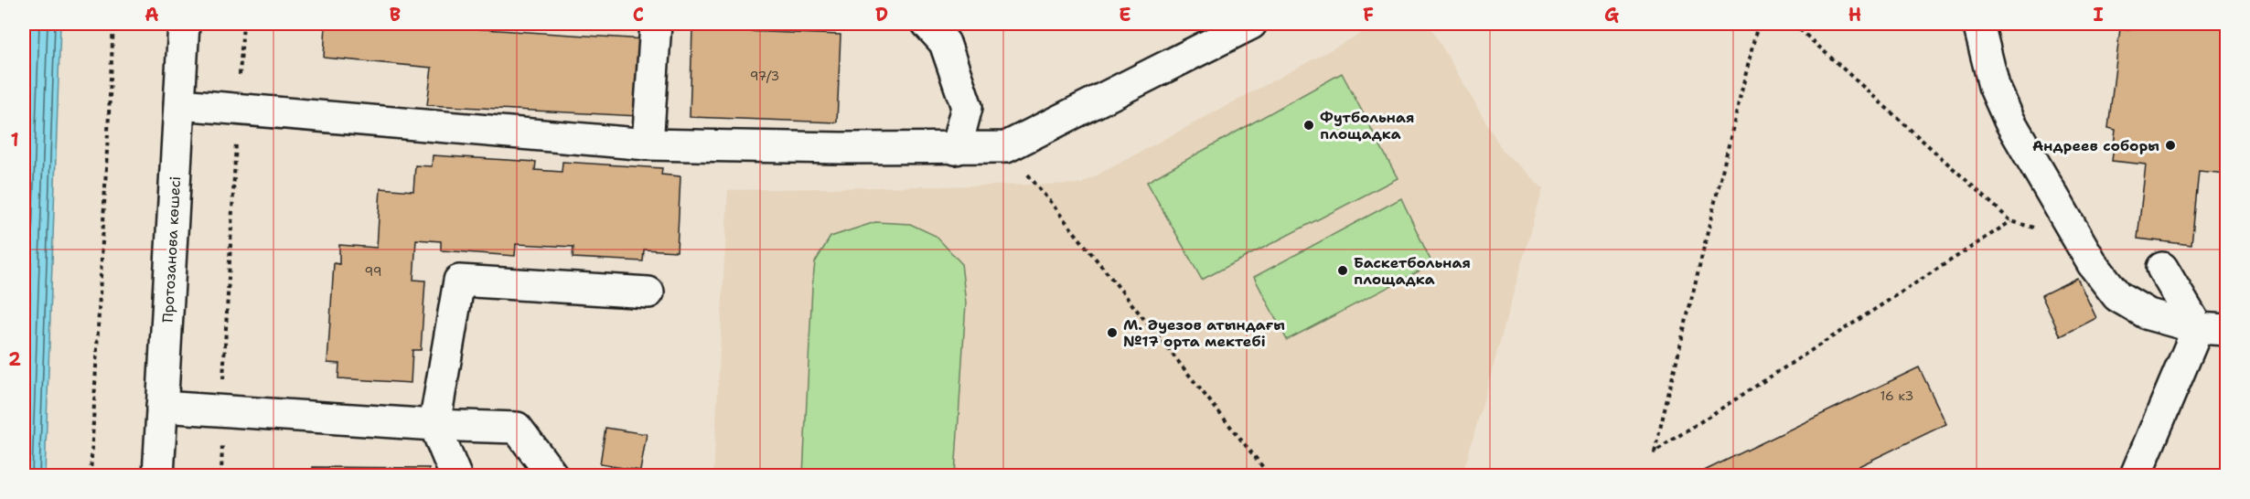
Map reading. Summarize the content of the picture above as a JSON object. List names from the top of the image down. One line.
{"streets":{"street":["Протозанова көшесі"]},"places":["Футбольная площадка","Андреев соборы","Баскетбольная площадка","М. Әуезов атындағы №17 орта мектебі"],"house_numbers":["97/3","99","16 к3"],"grid":{"columns":["A","B","C","D","E","F","G","H","I"],"rows":["1","2"]}}
